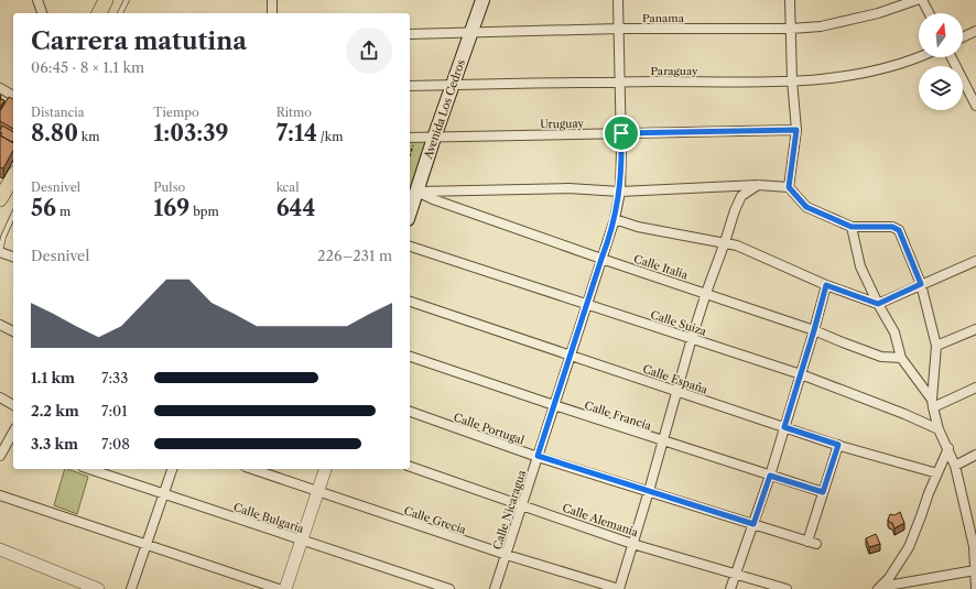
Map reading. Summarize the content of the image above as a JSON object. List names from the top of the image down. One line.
{"streets":{"main road":["Avenida Los Cedros"],"street":["Panama","Paraguay","Uruguay","Calle Italia","Calle Suiza","Calle España","Calle Francia","Calle Portugal","Calle Nicaragua","Calle Bulgaria","Calle Grecia","Calle Alemania"]},"crossings":[["Panama","Avenida Los Cedros"],["Panama","Calle Nicaragua"],["Paraguay","Avenida Los Cedros"],["Paraguay","Calle Nicaragua"],["Avenida Los Cedros","Uruguay"],["Avenida Los Cedros","Calle Italia"],["Uruguay","Calle Nicaragua"],["Calle Italia","Calle Nicaragua"],["Calle Suiza","Calle Nicaragua"],["Calle España","Calle Nicaragua"],["Calle Francia","Calle Portugal"],["Calle Francia","Calle Nicaragua"],["Calle Portugal","Calle Nicaragua"],["Calle Nicaragua","Calle Grecia"],["Calle Nicaragua","Calle Alemania"]],"north":"top","page":{"heading":["Carrera matutina","06:45 · 8 × 1.1 km"],"stats":[["Distancia","8.80 km"],["Tiempo","1:03:39"],["Ritmo","7:14 /km"],["Desnivel","56 m"],["Pulso","169 bpm"],["kcal","644"]],"chart":["Desnivel","226–231 m"],"list":[{"name":"1.1 km","note":"7:33"},{"name":"2.2 km","note":"7:01"},{"name":"3.3 km","note":"7:08"}]}}
